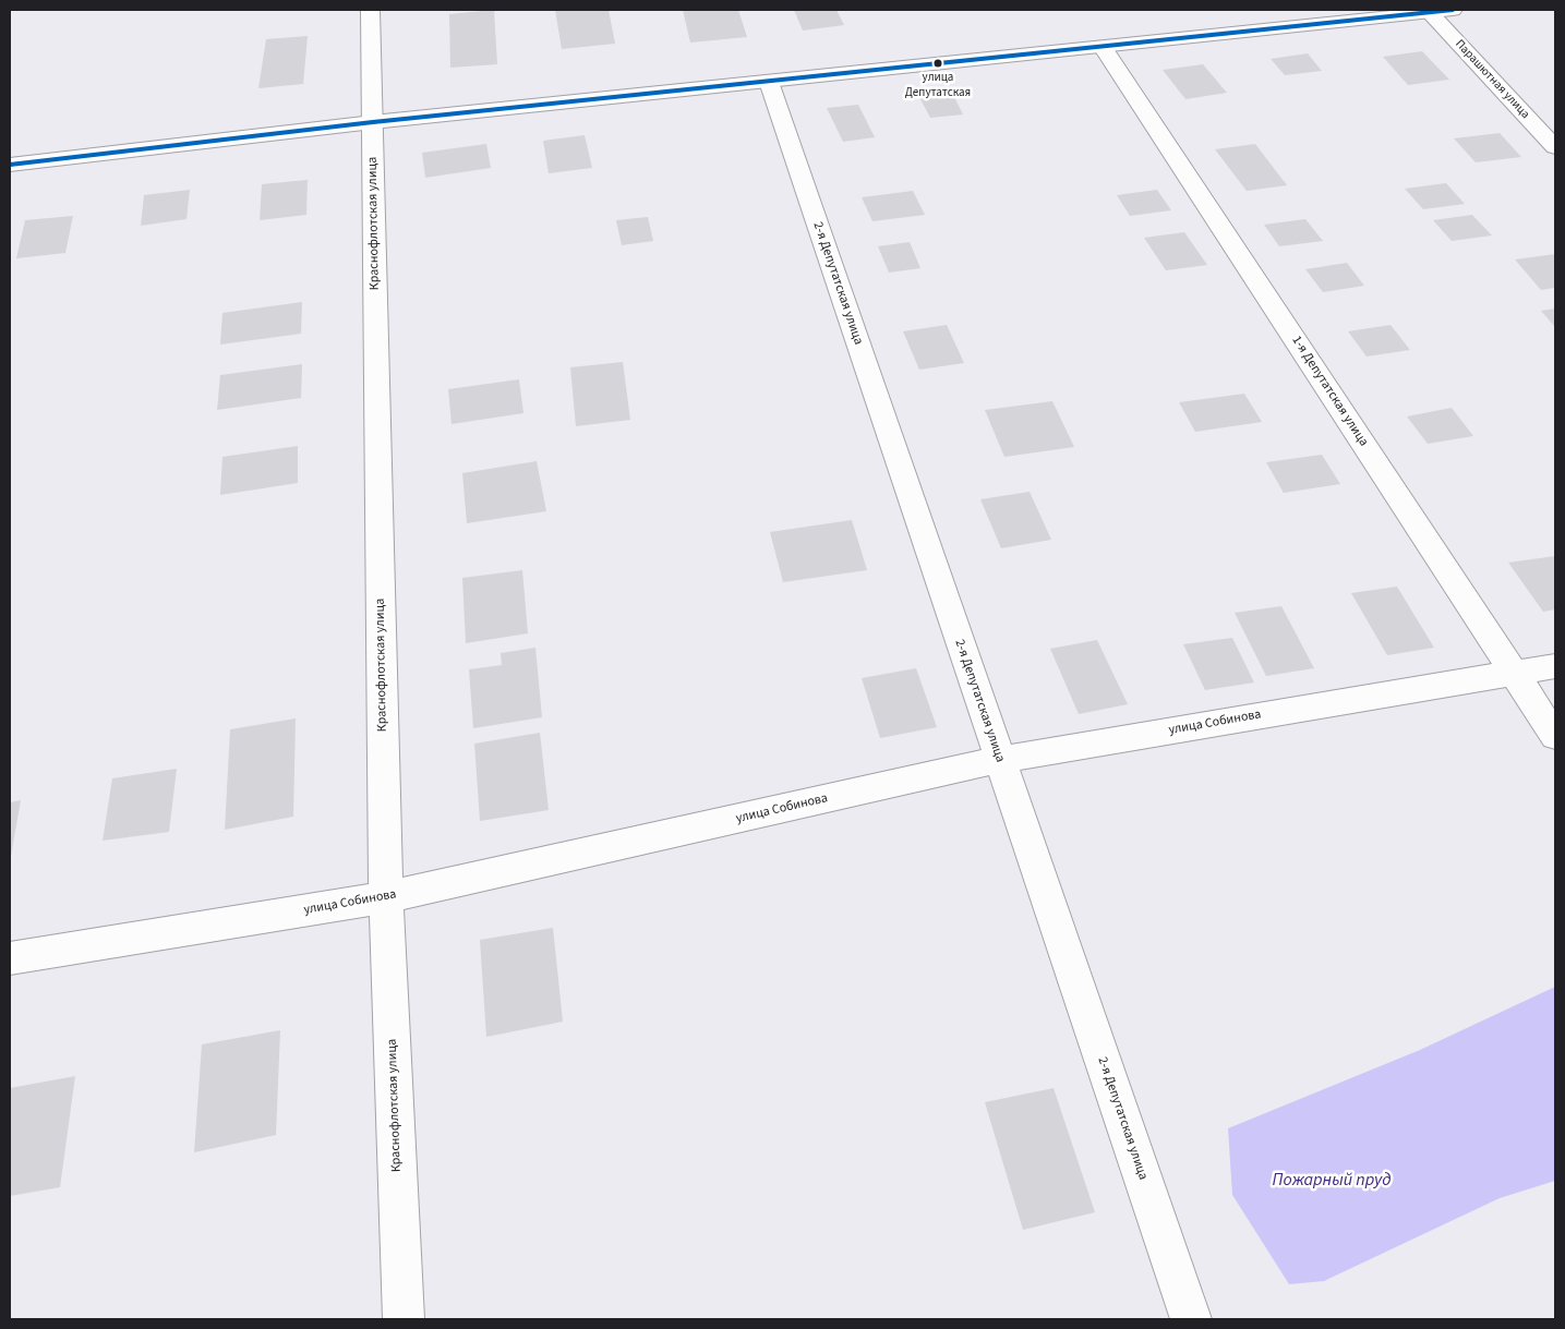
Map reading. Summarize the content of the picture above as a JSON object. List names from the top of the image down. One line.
{"streets":{"street":["Парашютная улица","Краснофлотская улица","2-я Депутатская улица","1-я Депутатская улица","улица Собинова"]},"crossings":[["Краснофлотская улица","улица Собинова"],["2-я Депутатская улица","улица Собинова"],["1-я Депутатская улица","улица Собинова"]],"water":["Пожарный пруд"],"places":["улица Депутатская"]}
